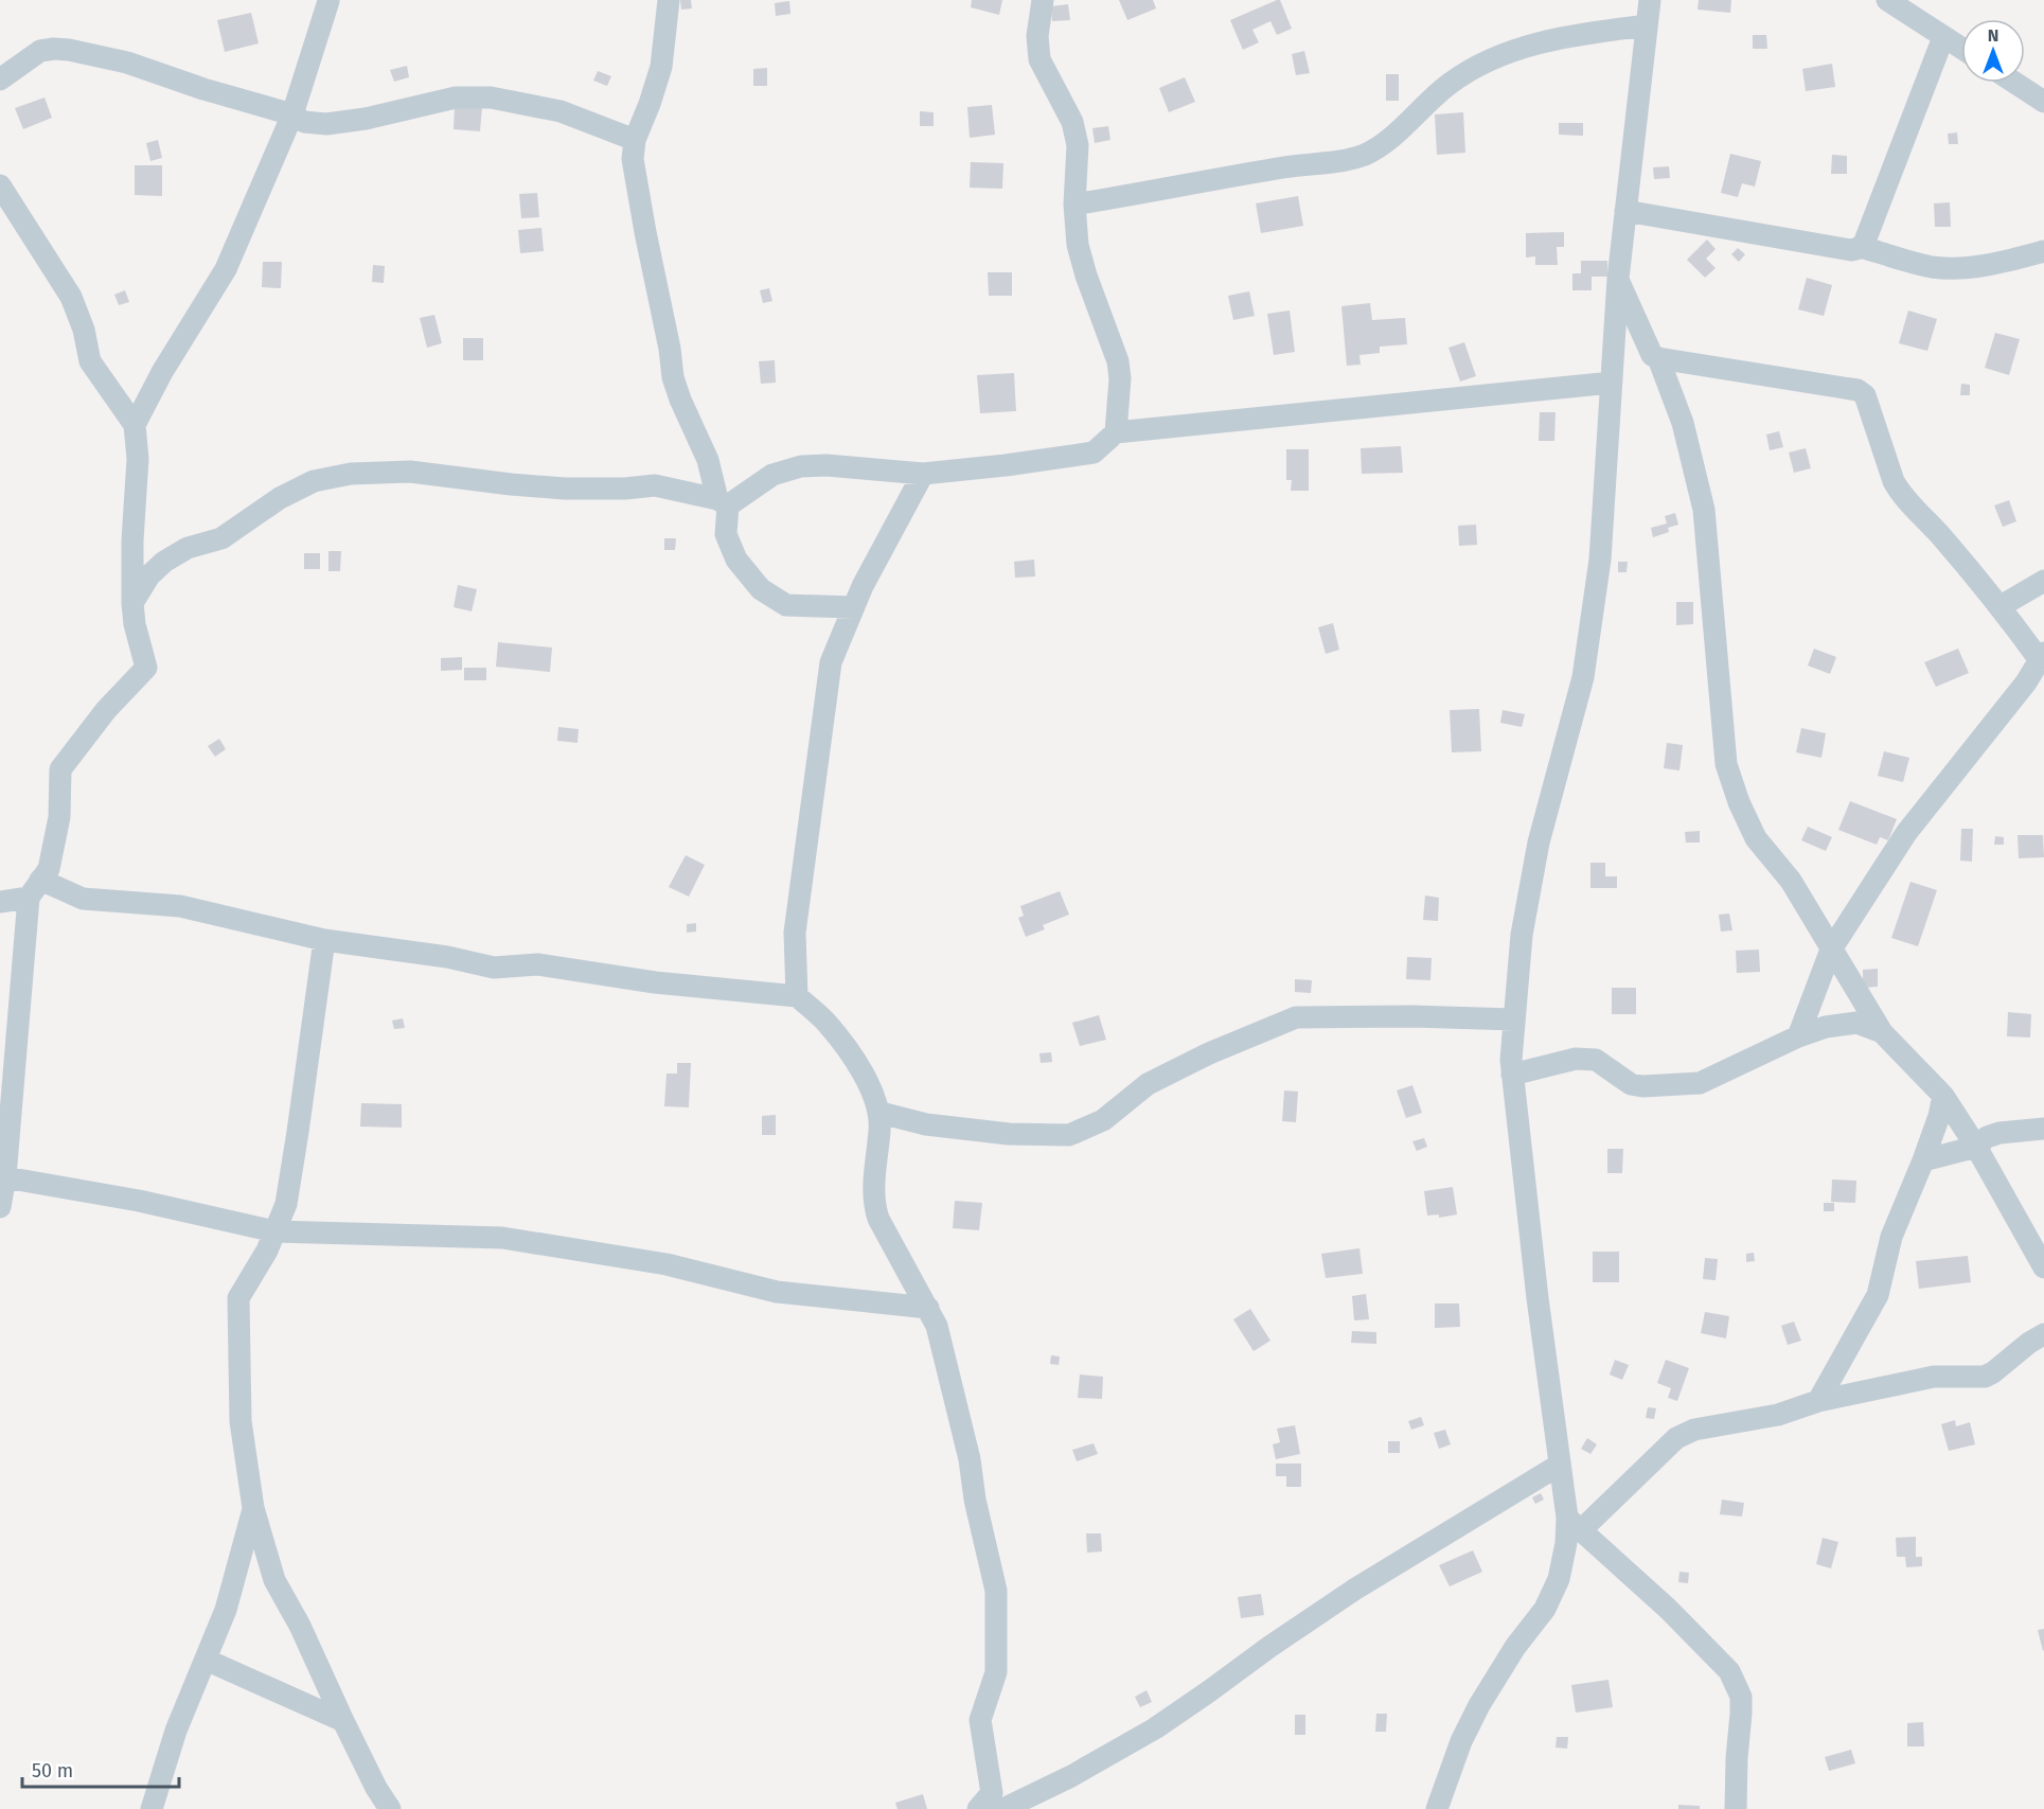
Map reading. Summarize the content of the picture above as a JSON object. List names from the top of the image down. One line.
{"scale_bar":"50 m","north":"top"}
